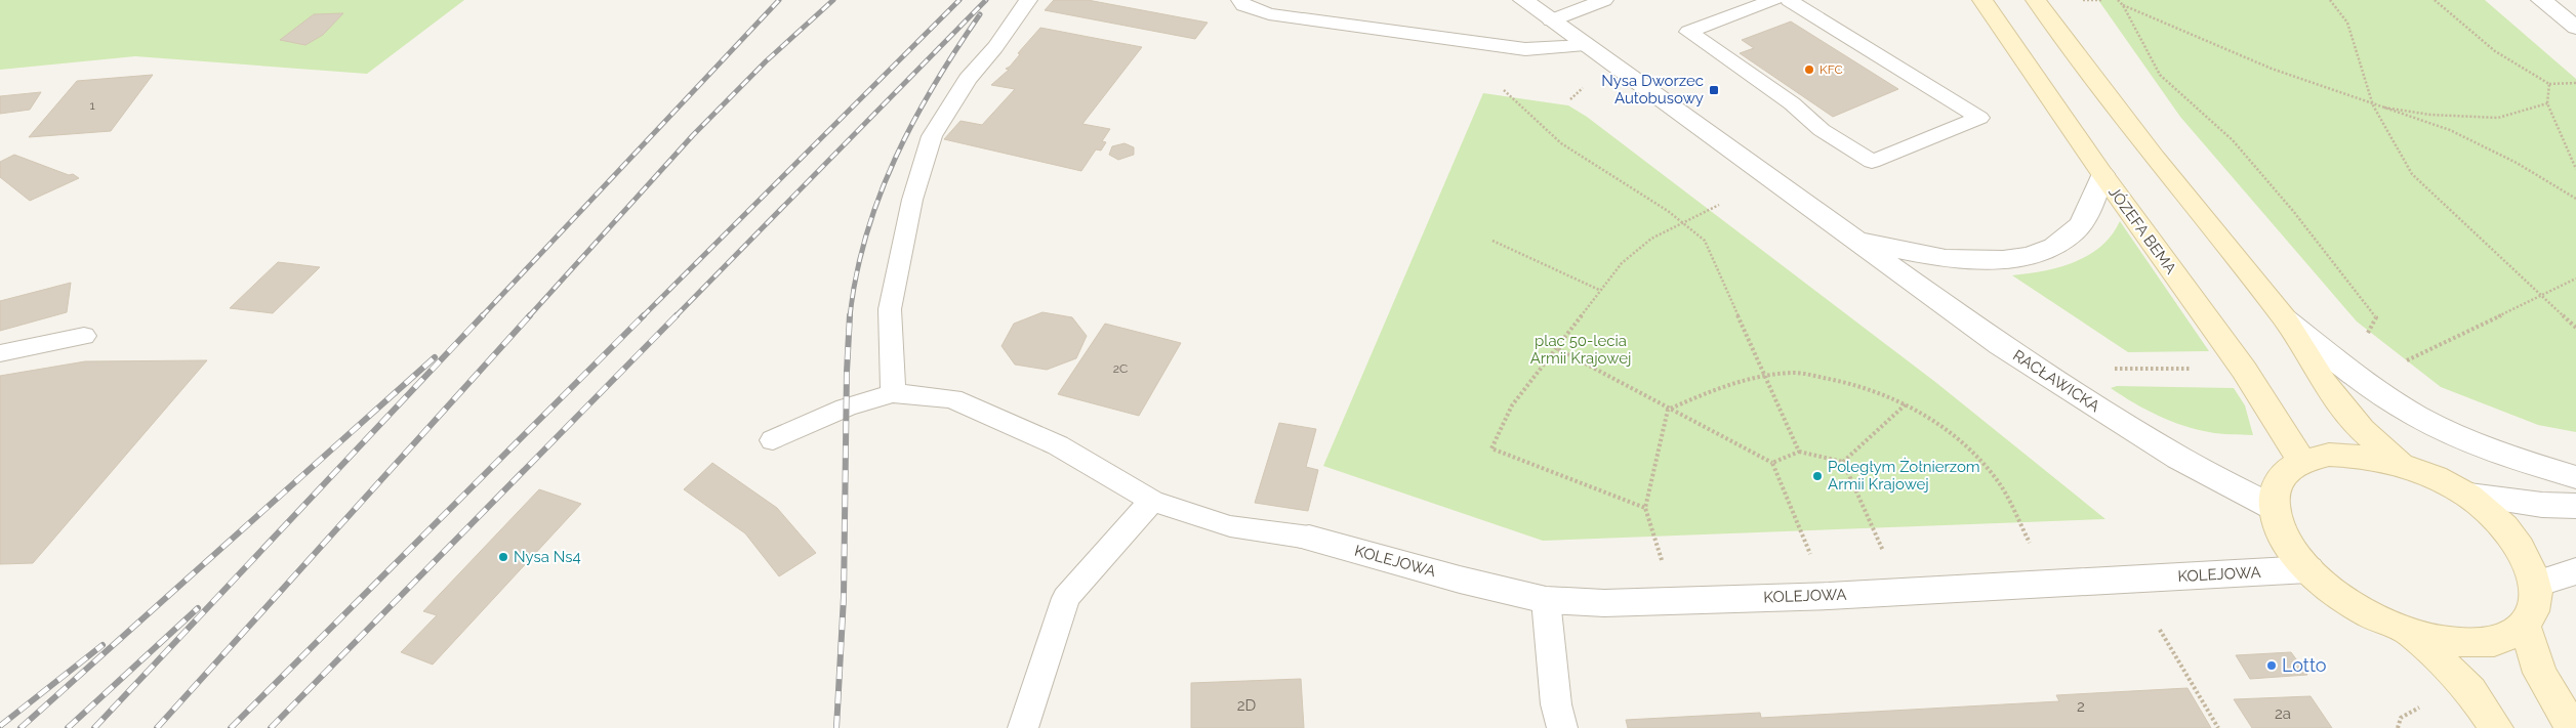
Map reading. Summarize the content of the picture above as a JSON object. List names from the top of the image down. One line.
{"streets":{"main road":["JÓZEFA BEMA"],"street":["RACŁAWICKA","KOLEJOWA"]},"crossings":[["JÓZEFA BEMA","RACŁAWICKA"]],"parks":["plac 50-lecia Armii Krajowej"],"places":{"other":["KFC","Poległym Żołnierzom Armii Krajowej","Nysa Ns4","Lotto"],"transit":["Nysa Dworzec Autobusowy"]},"house_numbers":["1","2C","2D","2","2a"]}
